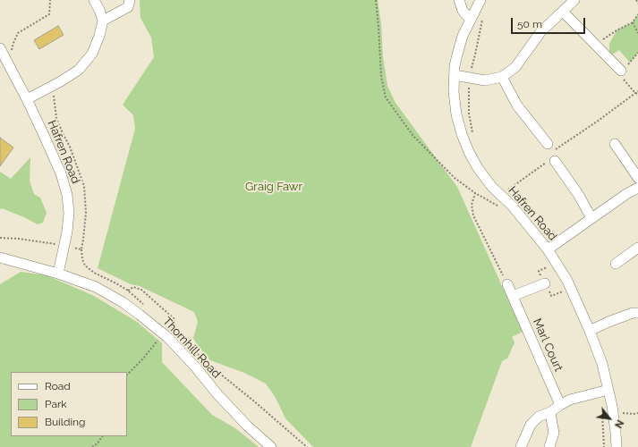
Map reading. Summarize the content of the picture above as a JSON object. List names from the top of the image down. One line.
{"streets":{"street":["Hafren Road","Marl Court","Thornhill Road"]},"crossings":[["Hafren Road","Thornhill Road"]],"parks":["Graig Fawr"],"legend":["Road","Park","Building"],"scale_bar":"50 m","north":"bottom right"}
